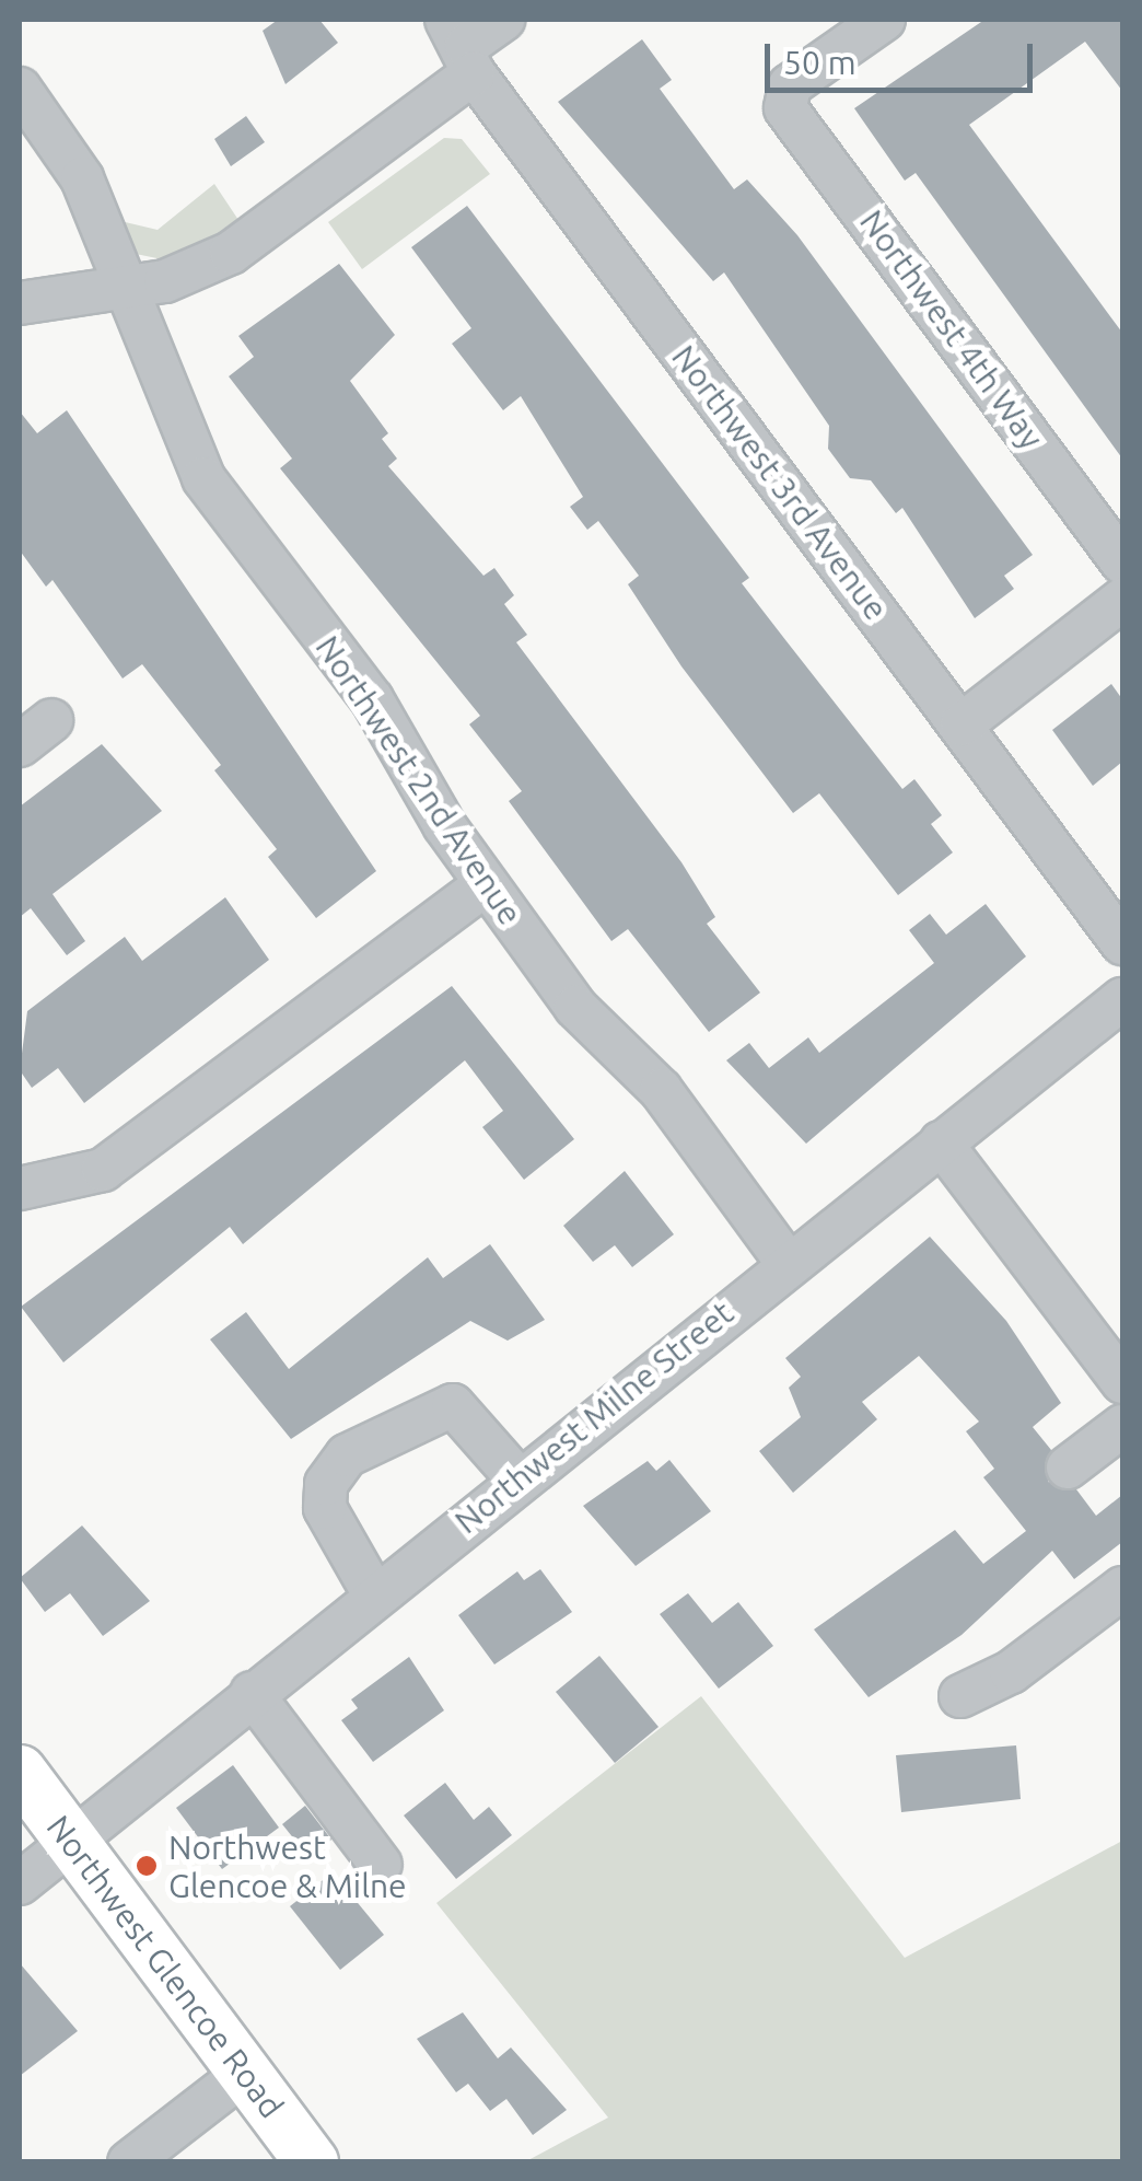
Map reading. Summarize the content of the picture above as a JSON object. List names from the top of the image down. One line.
{"streets":{"main road":["Northwest Glencoe Road"],"street":["Northwest 4th Way","Northwest 3rd Avenue","Northwest 2nd Avenue","Northwest Milne Street"]},"crossings":[["Northwest 2nd Avenue","Northwest Milne Street"],["Northwest Milne Street","Northwest Glencoe Road"]],"places":["Northwest Glencoe & Milne"],"scale_bar":"50 m"}
